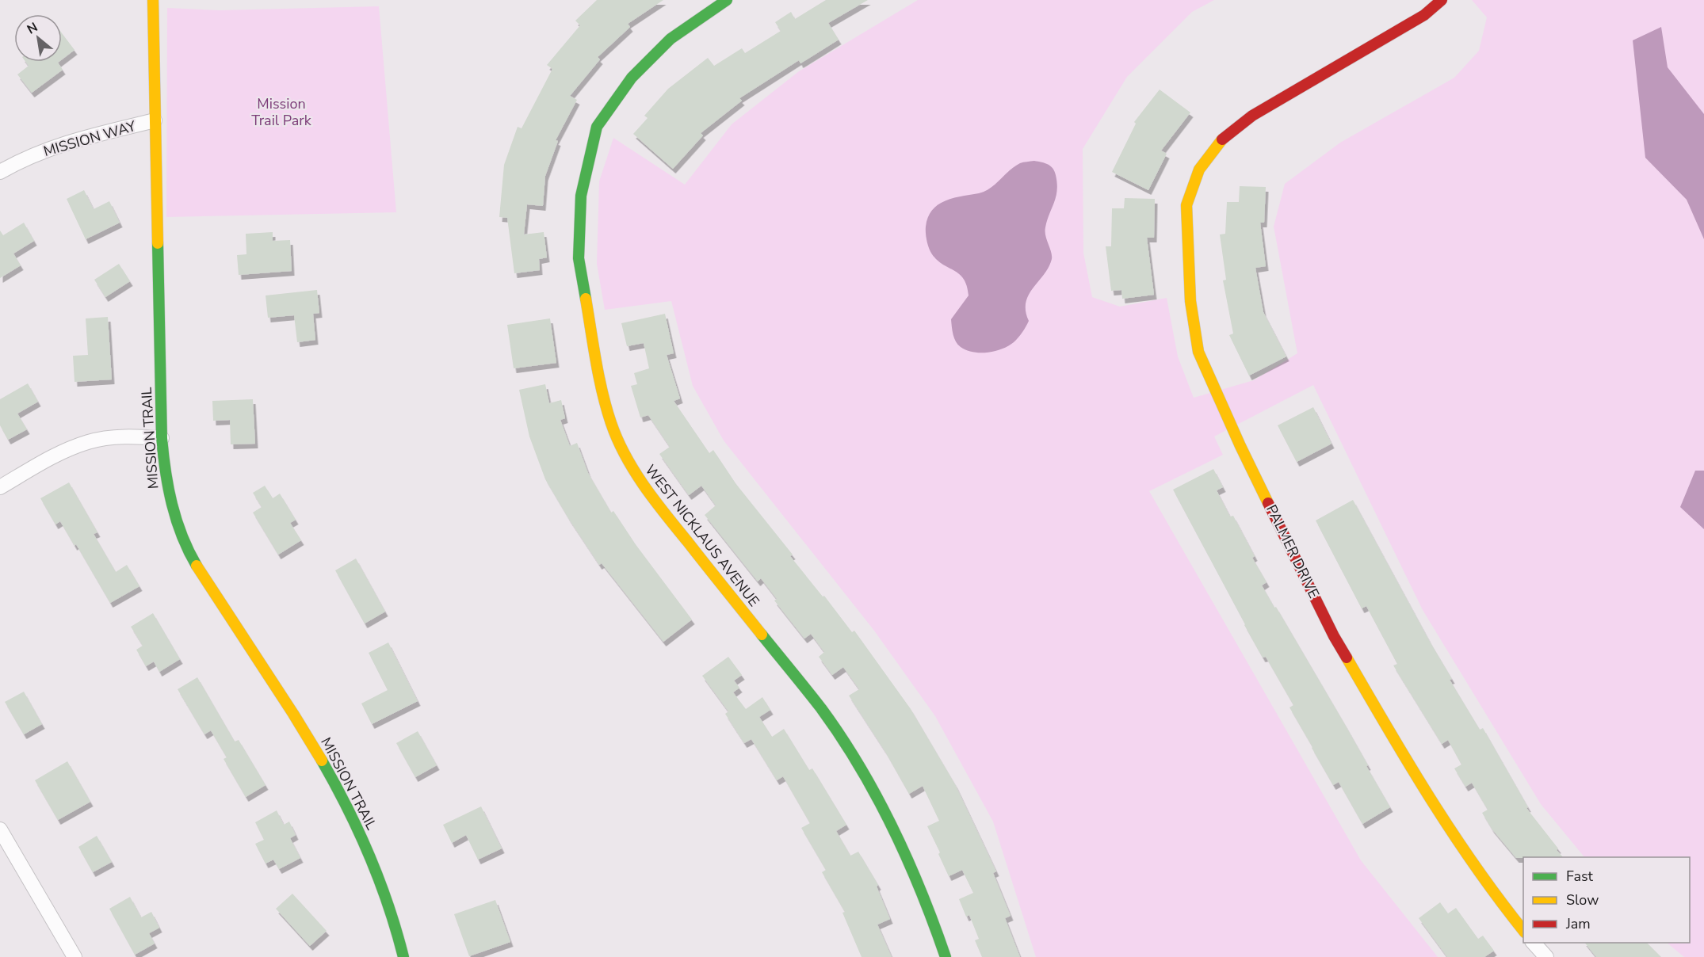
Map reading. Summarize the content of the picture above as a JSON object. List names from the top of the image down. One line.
{"streets":{"street":["MISSION WAY","MISSION TRAIL","WEST NICKLAUS AVENUE","PALMER DRIVE"]},"crossings":[["MISSION WAY","MISSION TRAIL"]],"parks":["Mission Trail Park"],"legend":["Fast","Slow","Jam"],"north":"top left"}
